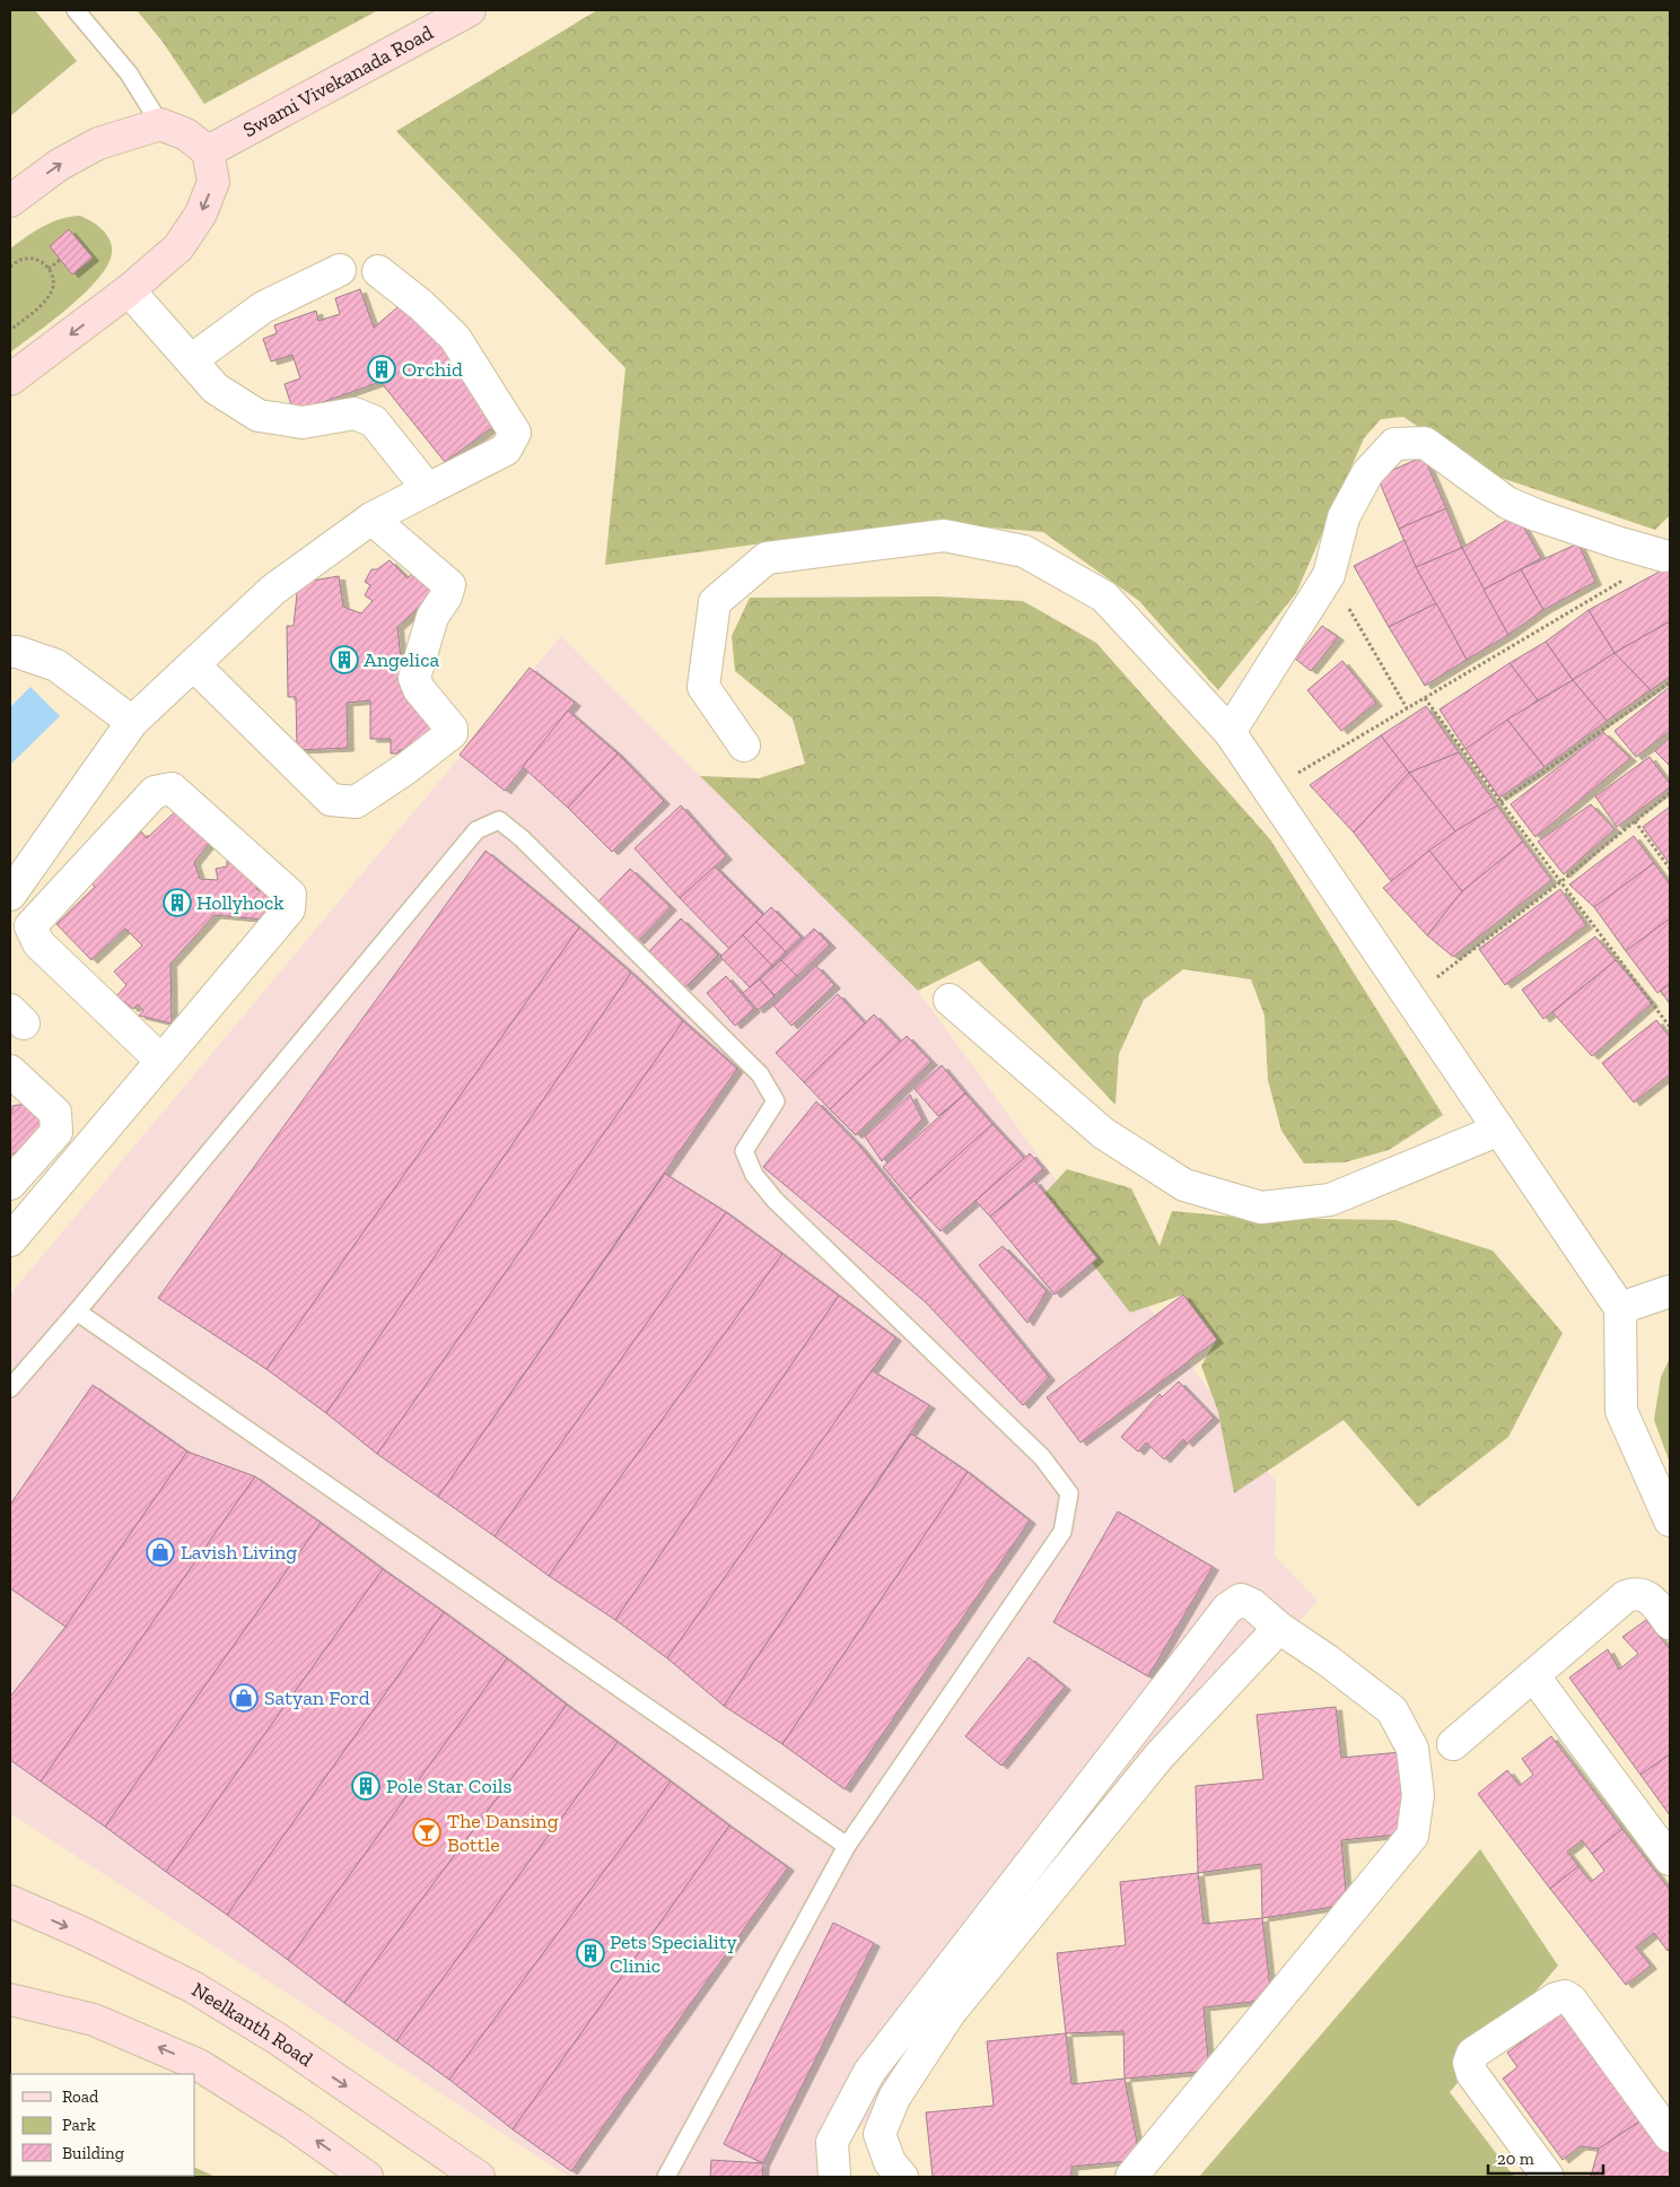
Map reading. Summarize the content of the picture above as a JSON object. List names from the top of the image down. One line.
{"streets":{"street":["Swami Vivekanada Road","Neelkanth Road"]},"places":{"building":["Orchid","Angelica","Hollyhock","Pole Star Coils","Pets Speciality Clinic"],"shop":["Lavish Living","Satyan Ford"],"bar":["The Dansing Bottle"]},"legend":["Road","Park","Building"],"scale_bar":"20 m"}
